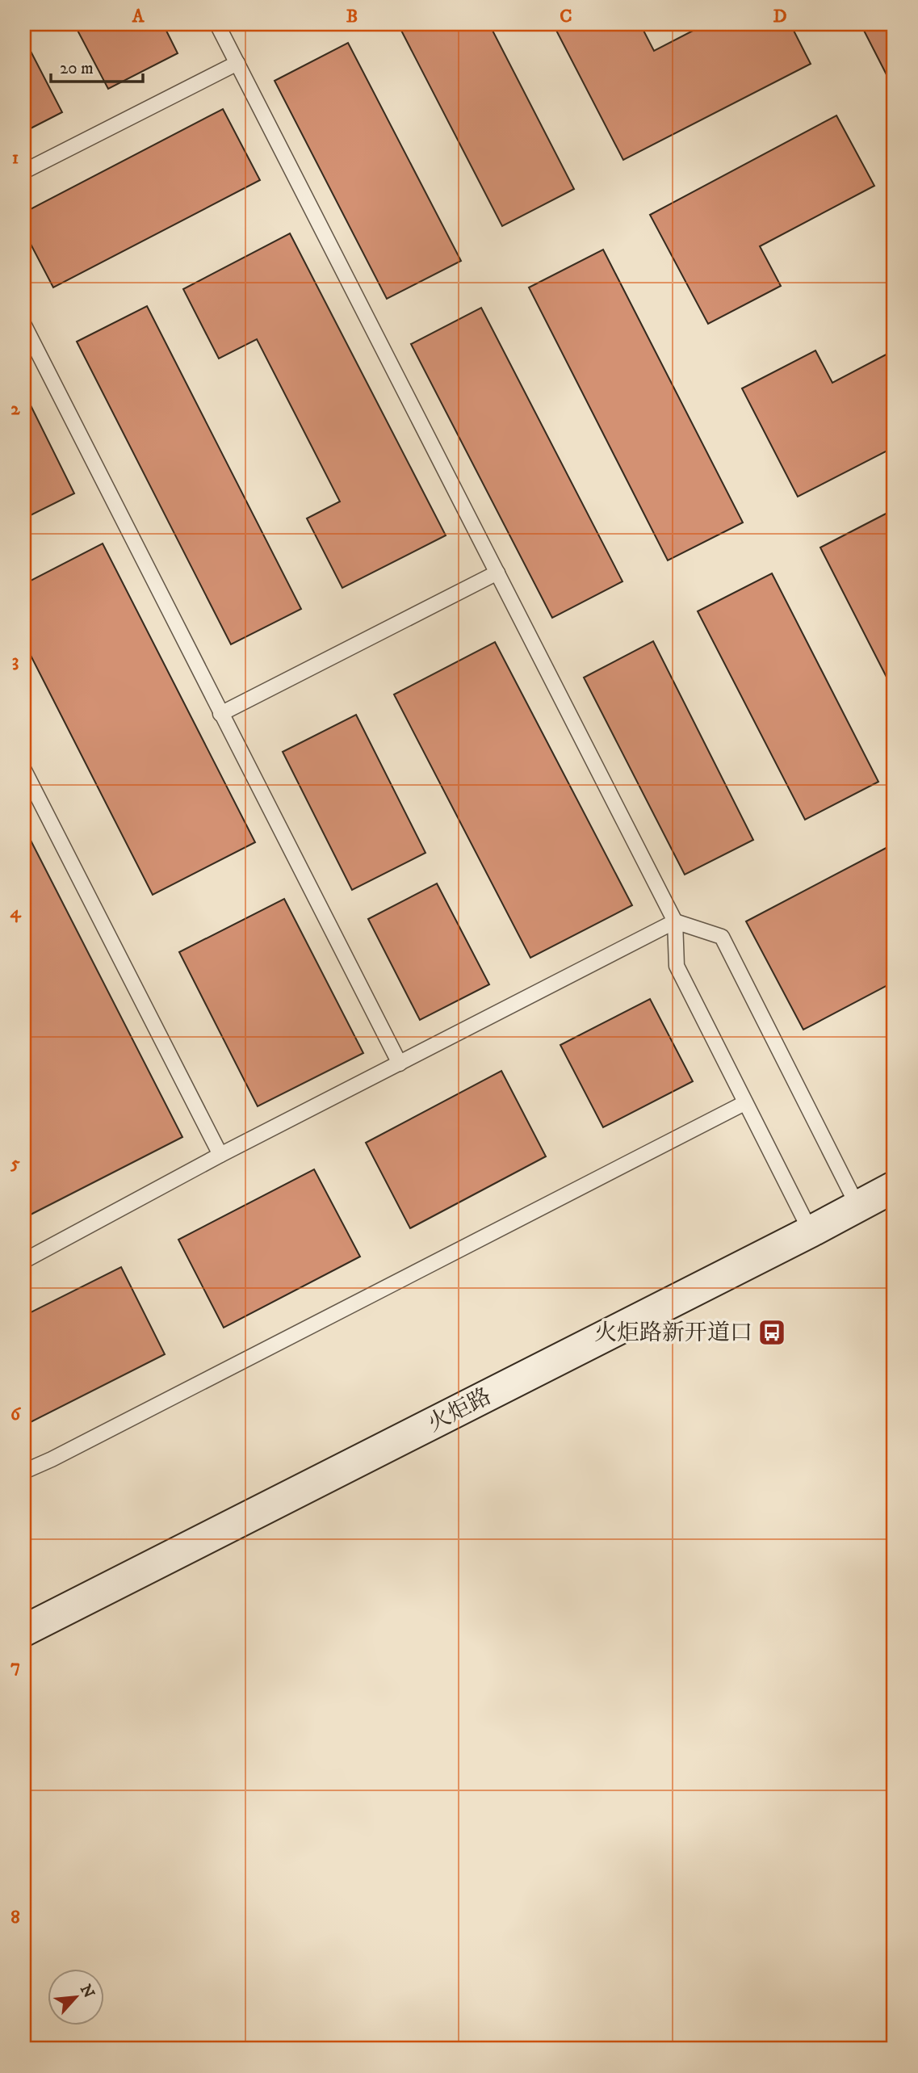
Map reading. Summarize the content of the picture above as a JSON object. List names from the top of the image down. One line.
{"streets":{"main road":["火炬路"]},"places":{"bus stop":["火炬路新开道口"]},"scale_bar":"20 m","north":"top right","grid":{"columns":["A","B","C","D"],"rows":["1","2","3","4","5","6","7","8"]}}
